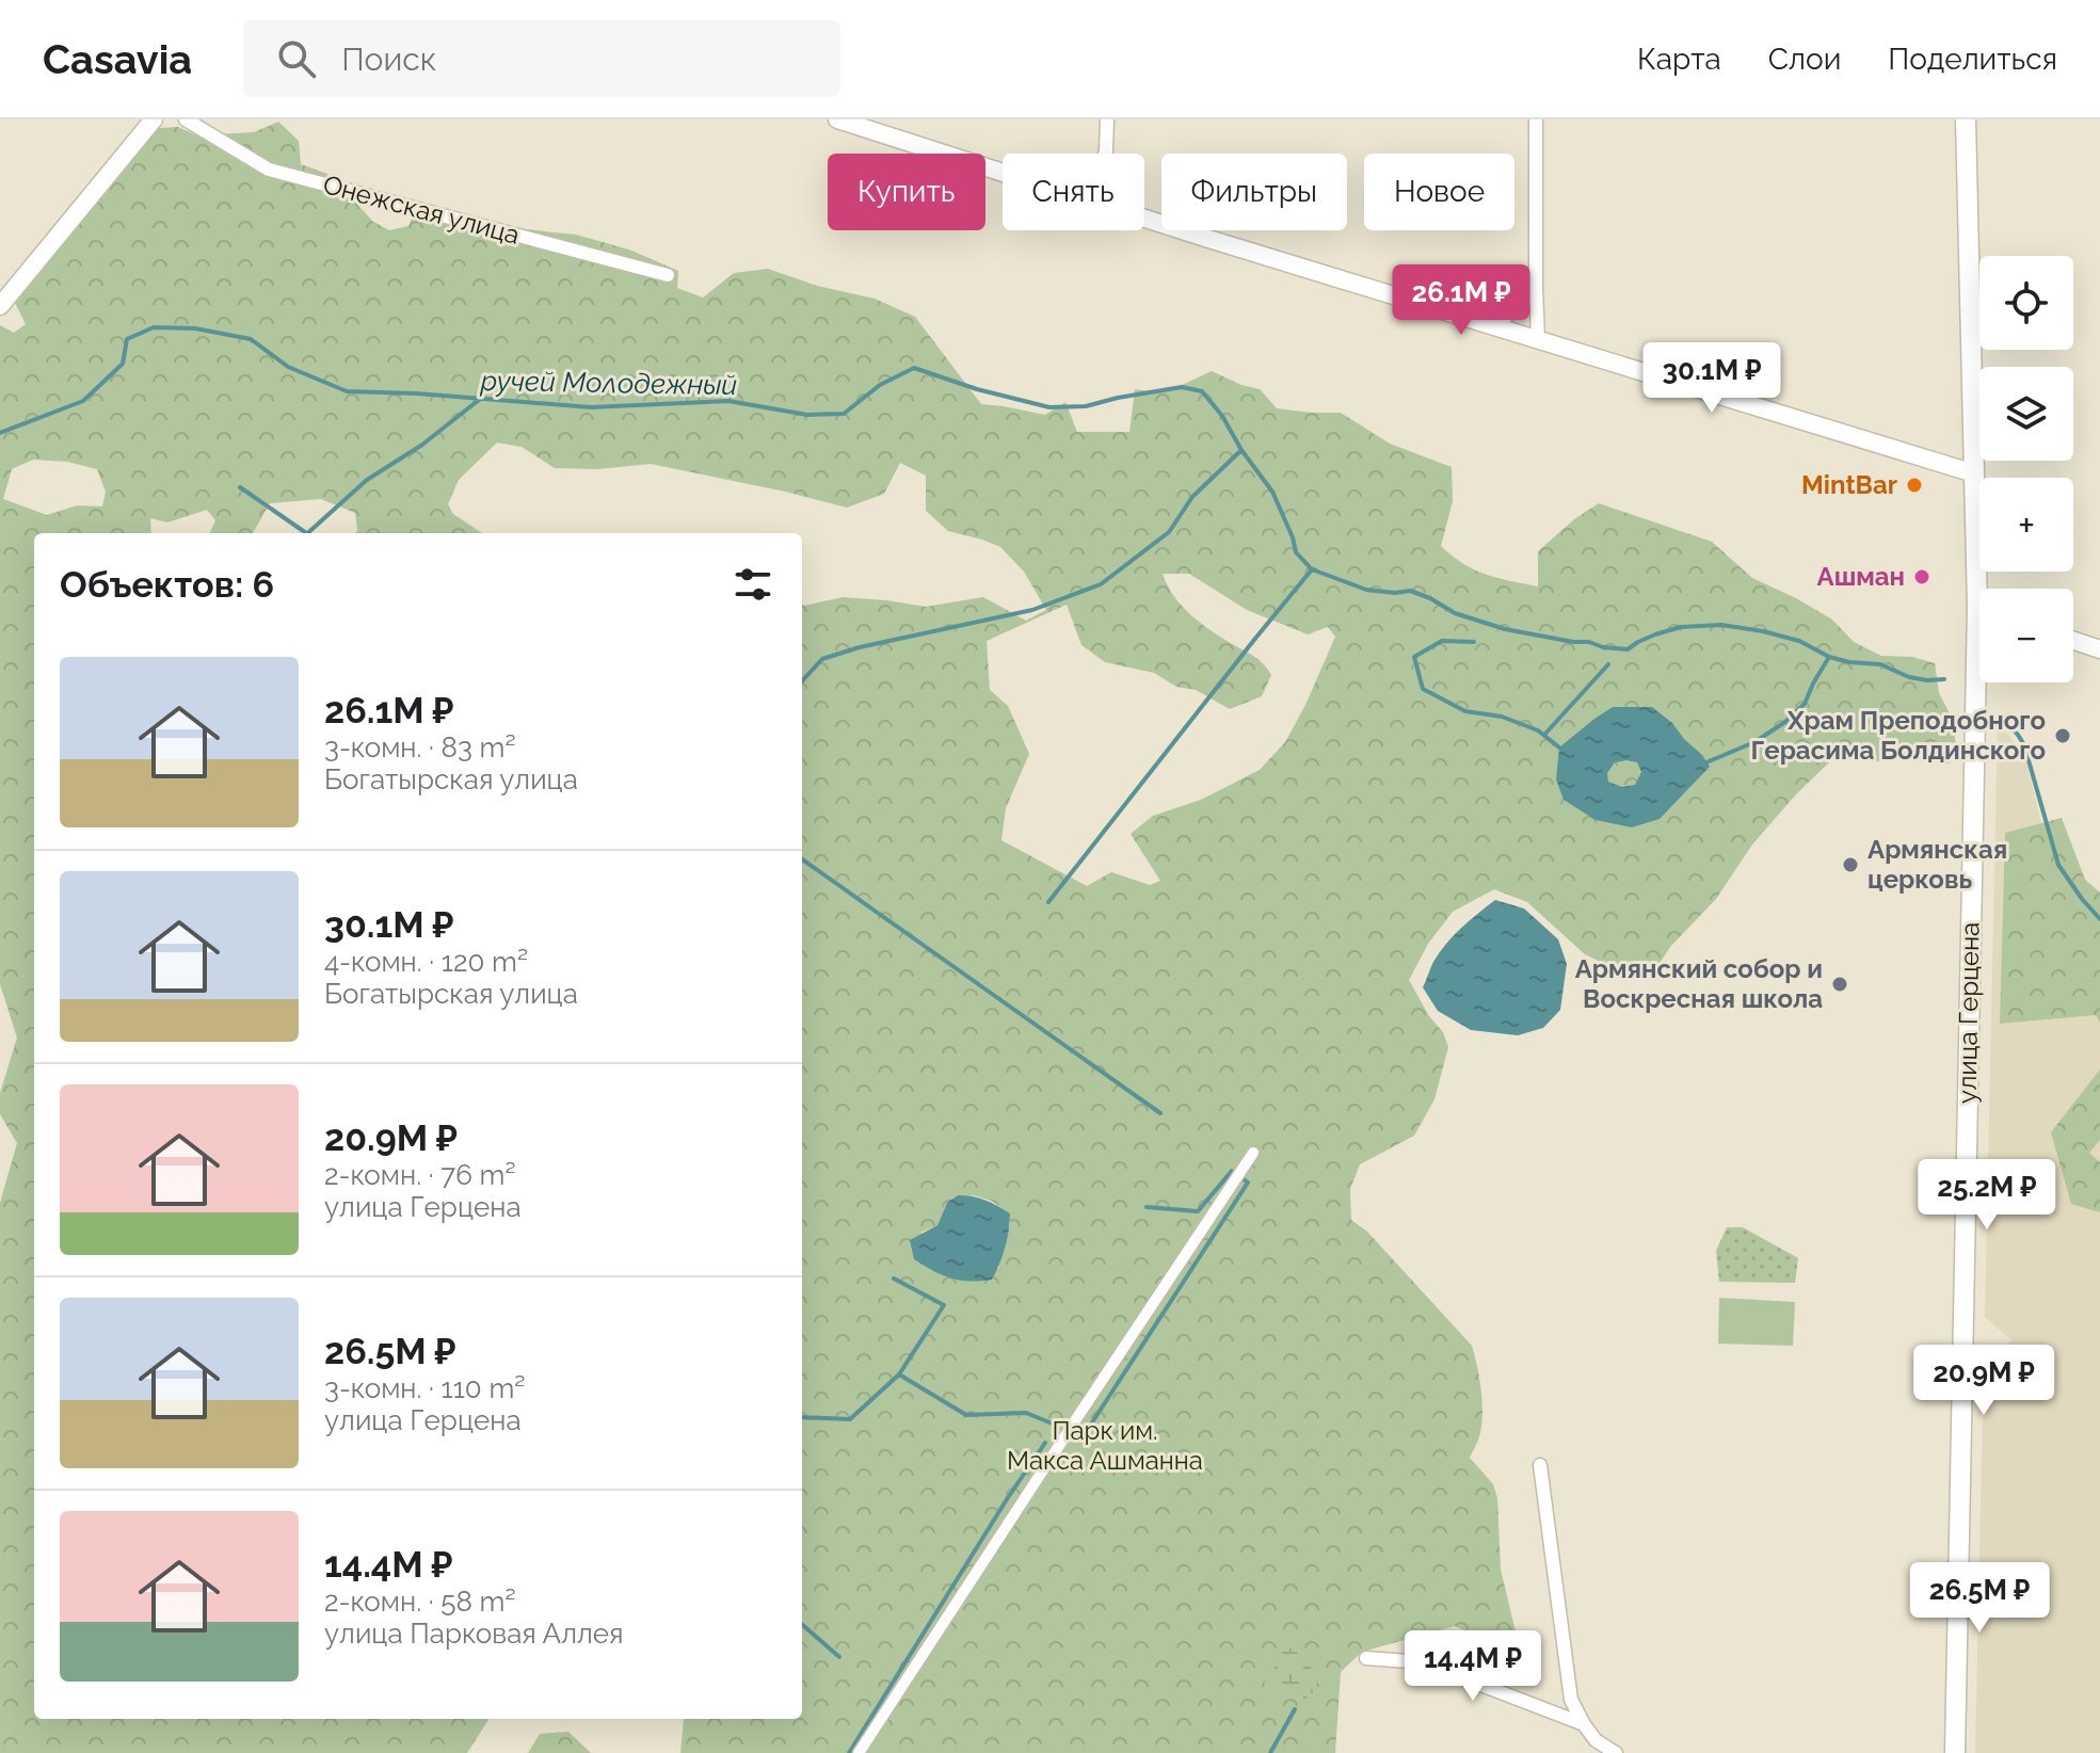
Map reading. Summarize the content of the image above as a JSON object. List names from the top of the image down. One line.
{"streets":{"main road":["улица Герцена"],"street":["Онежская улица"]},"water":["ручей Молодежный"],"parks":["Парк им. Макса Ашманна"],"places":["MintBar","Ашман","Храм Преподобного Герасима Болдинского","Армянская церковь","Армянский собор и Воскресная школа"],"page":{"header":"Casavia","search":"Поиск","nav":["Карта","Слои","Поделиться"],"chip":["Купить","Снять","Фильтры","Новое"],"map_buttons":["+","−"],"price":["26.1M ₽","30.1M ₽","25.2M ₽","20.9M ₽","26.5M ₽","14.4M ₽"],"heading":"Объектов: 6","list":[{"name":"26.1M ₽","note":"3-комн. · 83 m² · Богатырская улица"},{"name":"30.1M ₽","note":"4-комн. · 120 m² · Богатырская улица"},{"name":"20.9M ₽","note":"2-комн. · 76 m² · улица Герцена"},{"name":"26.5M ₽","note":"3-комн. · 110 m² · улица Герцена"},{"name":"14.4M ₽","note":"2-комн. · 58 m² · улица Парковая Аллея"}]}}
